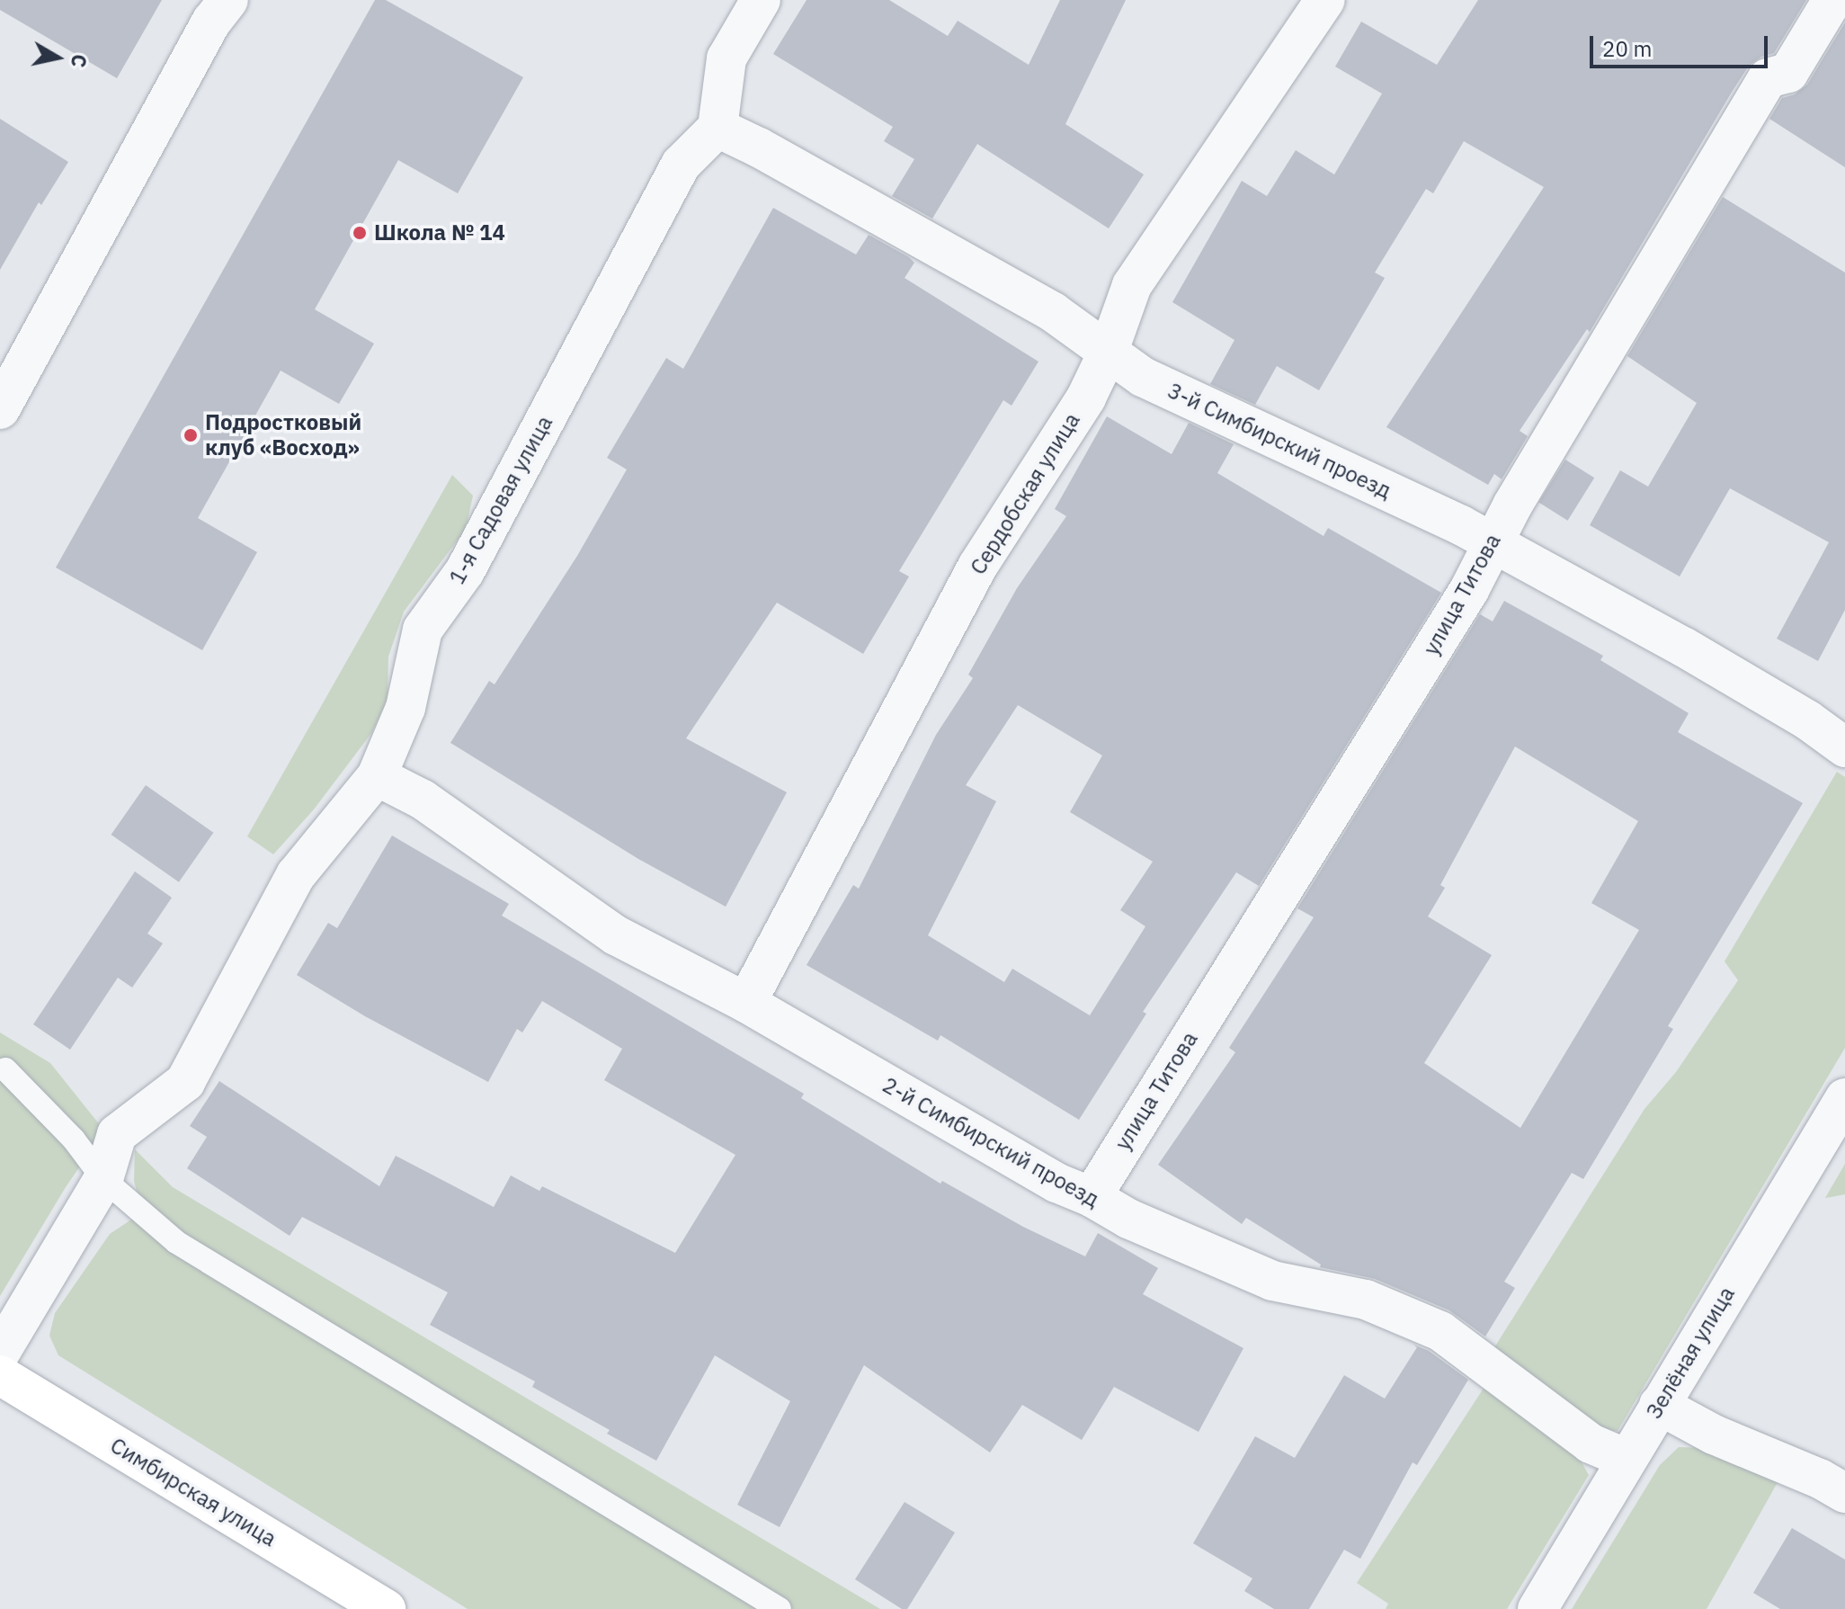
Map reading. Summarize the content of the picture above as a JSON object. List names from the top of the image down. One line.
{"streets":{"main road":["Симбирская улица"],"street":["3-й Симбирский проезд","Сердобская улица","1-я Садовая улица","улица Титова","2-й Симбирский проезд","Зелёная улица"]},"crossings":[["3-й Симбирский проезд","Сердобская улица"],["3-й Симбирский проезд","1-я Садовая улица"],["3-й Симбирский проезд","улица Титова"],["Сердобская улица","2-й Симбирский проезд"],["1-я Садовая улица","2-й Симбирский проезд"],["улица Титова","2-й Симбирский проезд"],["2-й Симбирский проезд","Зелёная улица"]],"places":["Школа № 14","Подростковый клуб «Восход»"],"scale_bar":"20 m","north":"right"}
